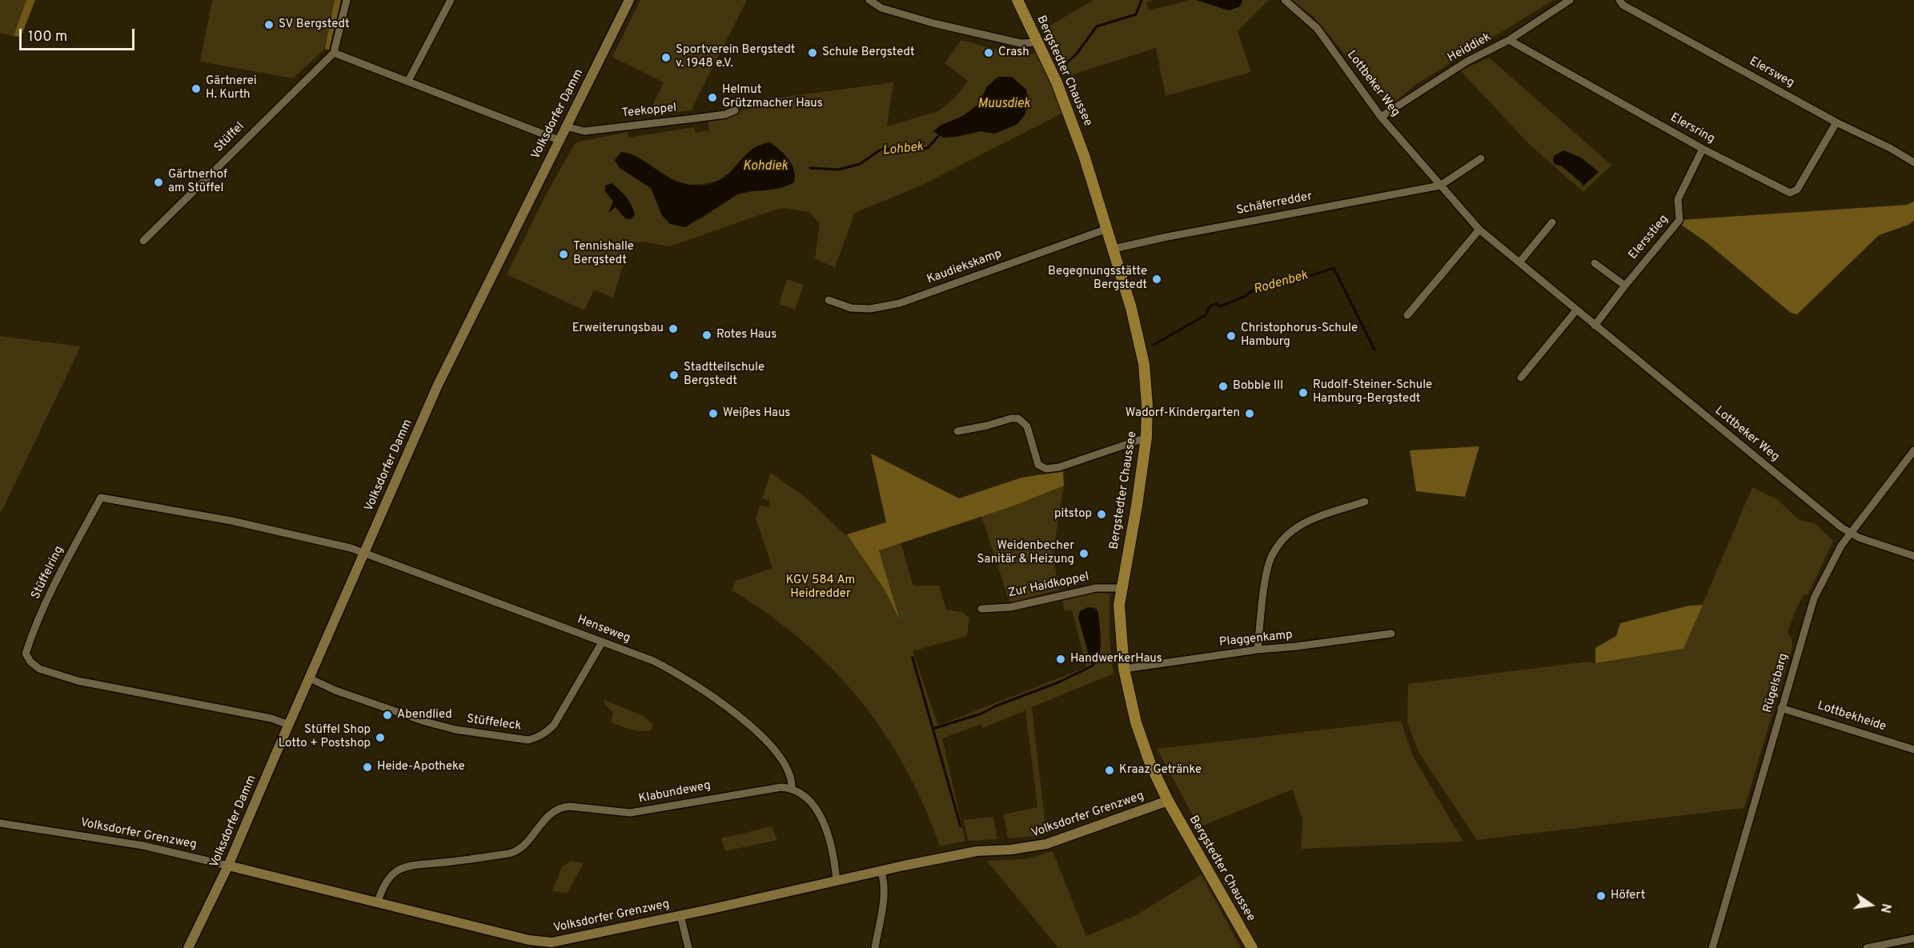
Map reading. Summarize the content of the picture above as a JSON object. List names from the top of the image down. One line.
{"streets":{"main road":["Bergstedter Chaussee","Volksdorfer Damm","Volksdorfer Grenzweg"],"street":["Heiddiek","Elersweg","Lottbeker Weg","Teekoppel","Elersring","Stüffel","Schäferredder","Elersstieg","Kaudiekskamp","Stüffelring","Zur Haidkoppel","Henseweg","Plaggenkamp","Rügelsbarg","Lottbekheide","Stüffeleck","Klabundeweg"]},"crossings":[["Heiddiek","Lottbeker Weg"],["Heiddiek","Elersring"],["Bergstedter Chaussee","Schäferredder"],["Bergstedter Chaussee","Kaudiekskamp"],["Bergstedter Chaussee","Zur Haidkoppel"],["Bergstedter Chaussee","Plaggenkamp"],["Bergstedter Chaussee","Volksdorfer Grenzweg"],["Elersweg","Elersring"],["Lottbeker Weg","Schäferredder"],["Lottbeker Weg","Elersstieg"],["Lottbeker Weg","Rügelsbarg"],["Teekoppel","Volksdorfer Damm"],["Volksdorfer Damm","Stüffelring"],["Volksdorfer Damm","Henseweg"],["Volksdorfer Damm","Stüffeleck"],["Volksdorfer Damm","Volksdorfer Grenzweg"],["Elersring","Elersstieg"],["Stüffelring","Henseweg"],["Henseweg","Stüffeleck"],["Henseweg","Klabundeweg"],["Rügelsbarg","Lottbekheide"],["Klabundeweg","Volksdorfer Grenzweg"]],"water":["Muusdiek","Lohbek","Kohdiek","Rodenbek"],"parks":["KGV 584 Am Heidredder"],"places":["SV Bergstedt","Schule Bergstedt","Crash","Sportverein Bergstedt v. 1948 e.V.","Gärtnerei H. Kurth","Helmut Grützmacher Haus","Gärtnerhof am Stüffel","Tennishalle Bergstedt","Begegnungsstätte Bergstedt","Erweiterungsbau","Rotes Haus","Christophorus-Schule Hamburg","Stadtteilschule Bergstedt","Bobble III","Rudolf-Steiner-Schule Hamburg-Bergstedt","Weißes Haus","Wadorf-Kindergarten","pitstop","Weidenbecher Sanitär & Heizung","HandwerkerHaus","Abendlied","Stüffel Shop Lotto + Postshop","Heide-Apotheke","Kraaz Getränke","Höfert"],"scale_bar":"100 m","north":"right"}
